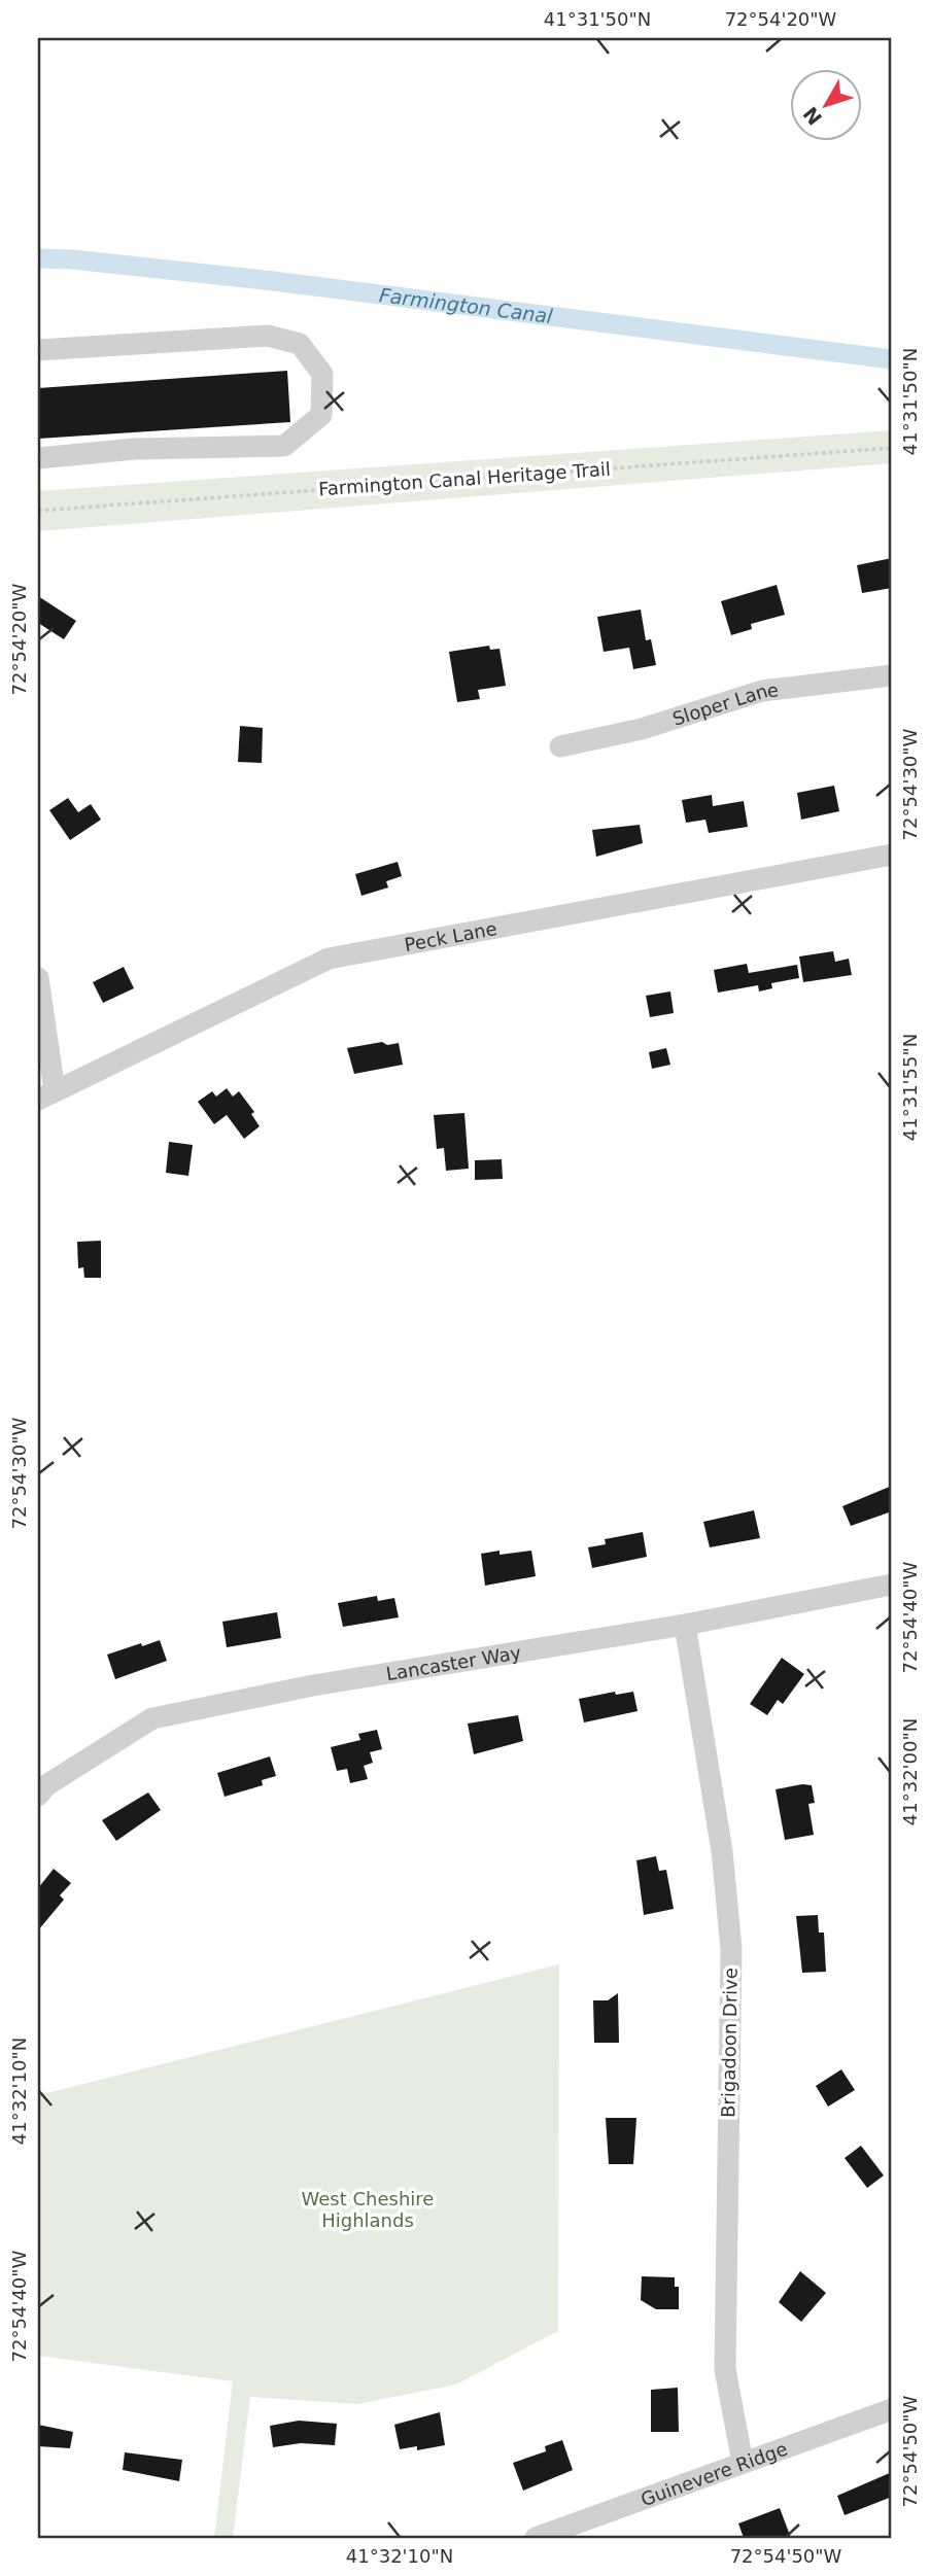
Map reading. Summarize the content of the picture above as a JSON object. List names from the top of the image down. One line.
{"streets":{"street":["Sloper Lane","Peck Lane","Lancaster Way","Brigadoon Drive","Guinevere Ridge"],"path":["Farmington Canal Heritage Trail"]},"crossings":[["Lancaster Way","Brigadoon Drive"],["Brigadoon Drive","Guinevere Ridge"]],"water":["Farmington Canal"],"parks":["West Cheshire Highlands"],"north":"bottom left","coordinates":["41°31'50\"N","72°54'20\"W","72°54'30\"W","41°31'55\"N","72°54'40\"W","41°32'00\"N","41°32'10\"N","72°54'50\"W"]}
